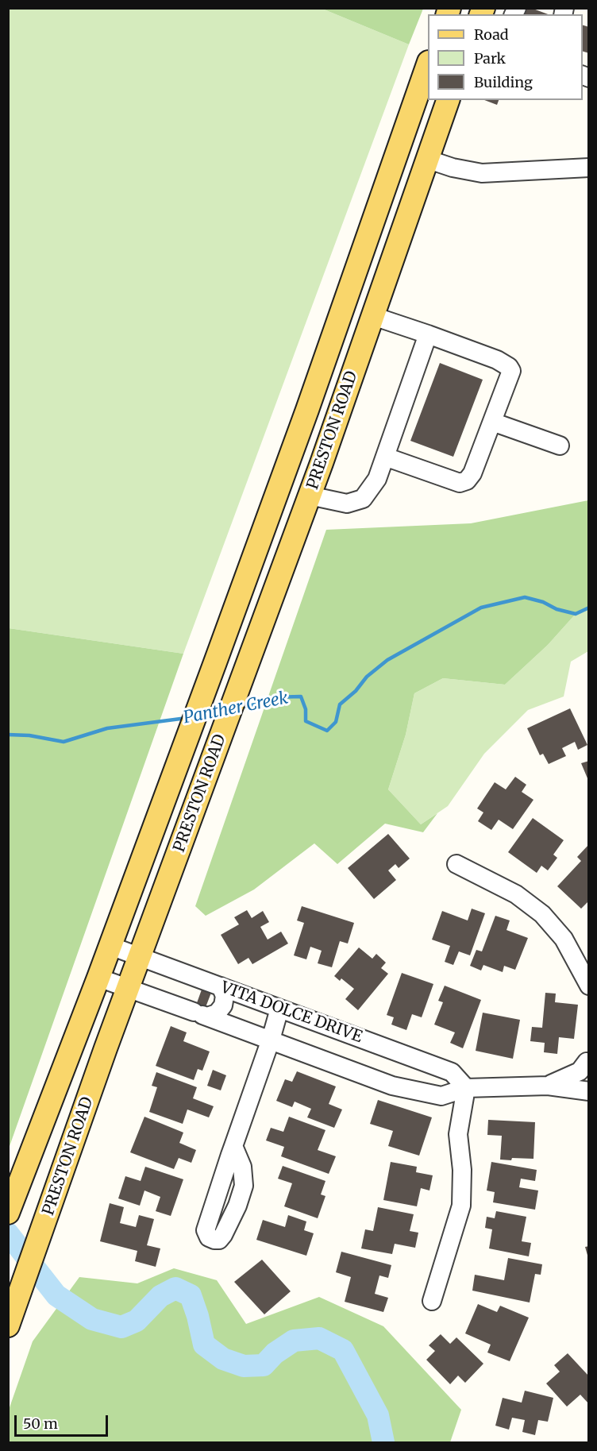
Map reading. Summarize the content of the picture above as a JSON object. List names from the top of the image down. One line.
{"streets":{"main road":["PRESTON ROAD"],"street":["VITA DOLCE DRIVE"]},"crossings":[["PRESTON ROAD","VITA DOLCE DRIVE"]],"water":["Panther Creek"],"legend":["Road","Park","Building"],"scale_bar":"50 m"}
